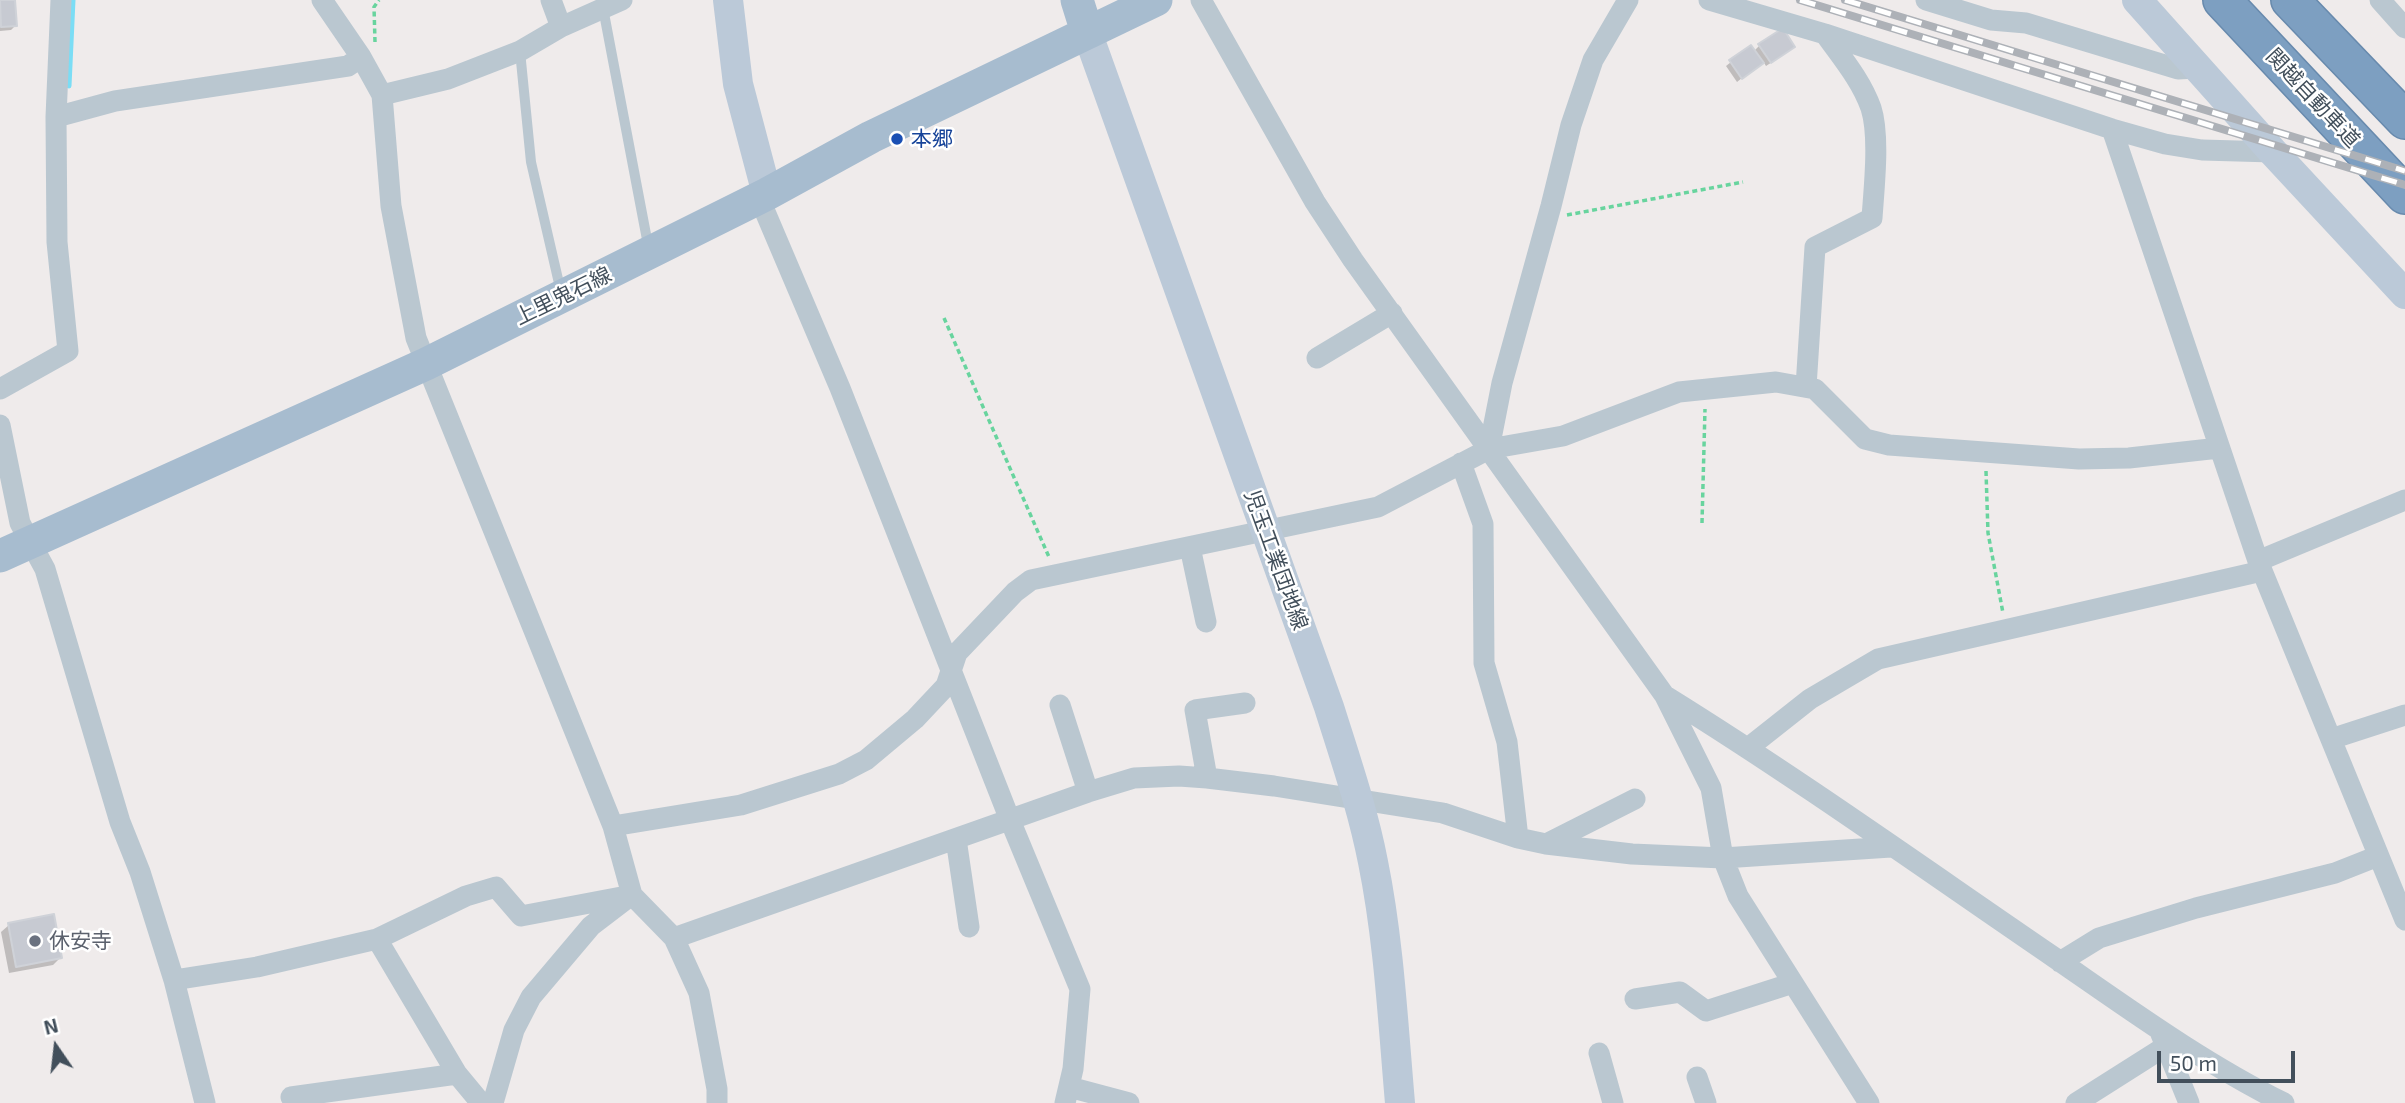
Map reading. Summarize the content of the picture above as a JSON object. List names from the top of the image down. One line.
{"streets":{"highway":["関越自動車道"],"main road":["上里鬼石線"],"street":["児玉工業団地線"]},"crossings":[["上里鬼石線","児玉工業団地線"]],"places":["本郷","休安寺"],"scale_bar":"50 m","north":"top"}
